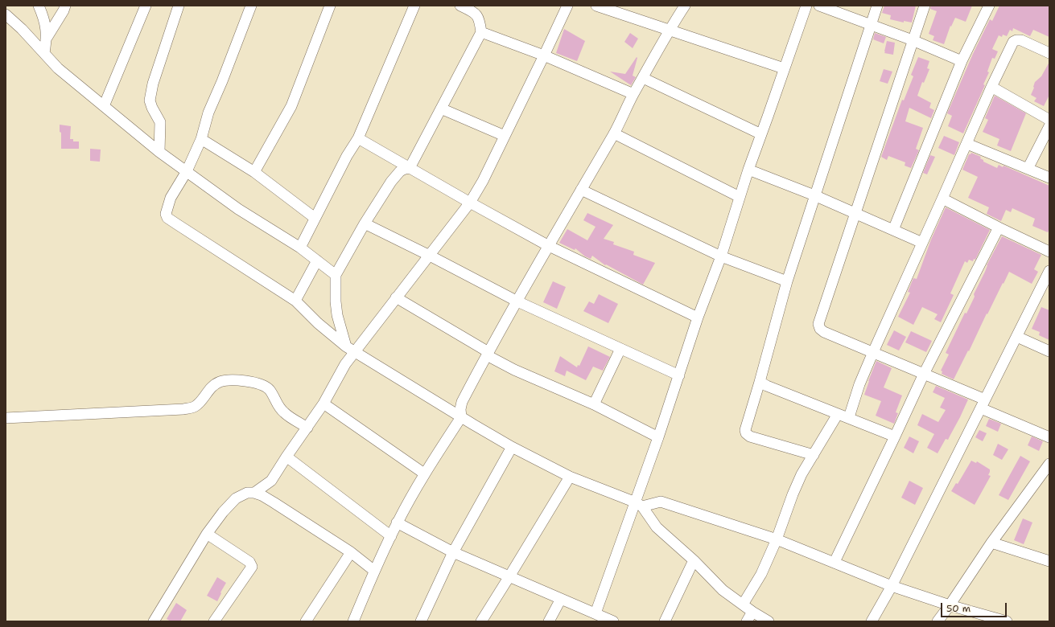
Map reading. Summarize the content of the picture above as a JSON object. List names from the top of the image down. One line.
{"scale_bar":"50 m"}
